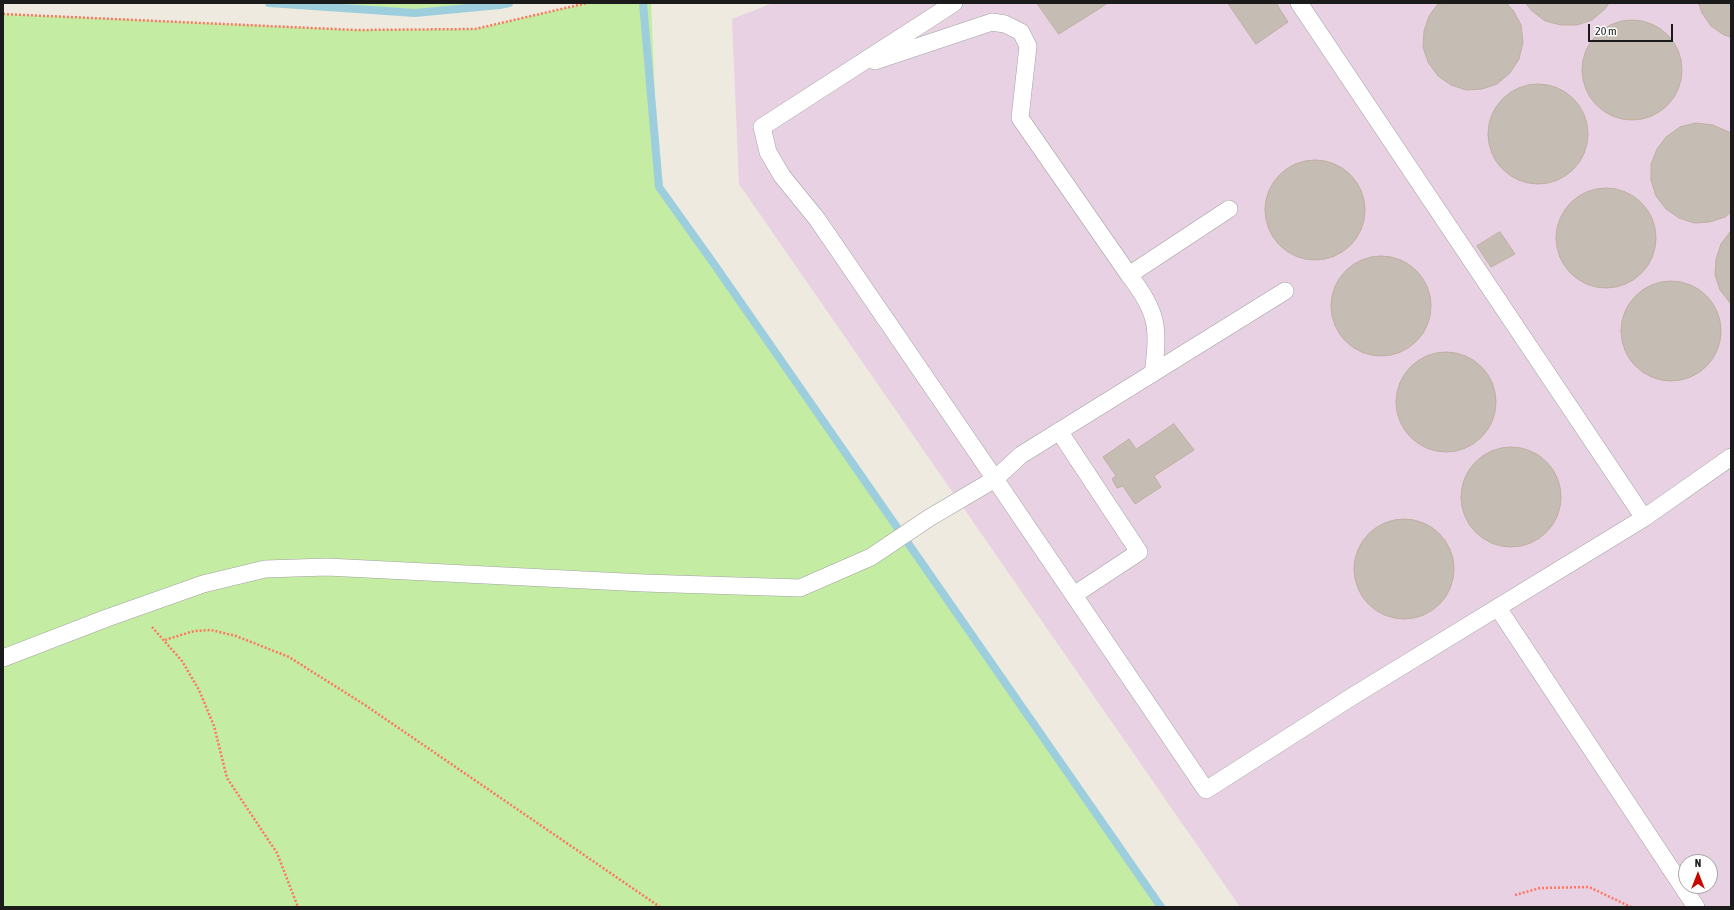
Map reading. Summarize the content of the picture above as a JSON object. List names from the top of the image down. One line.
{"scale_bar":"20 m","north":"top"}
